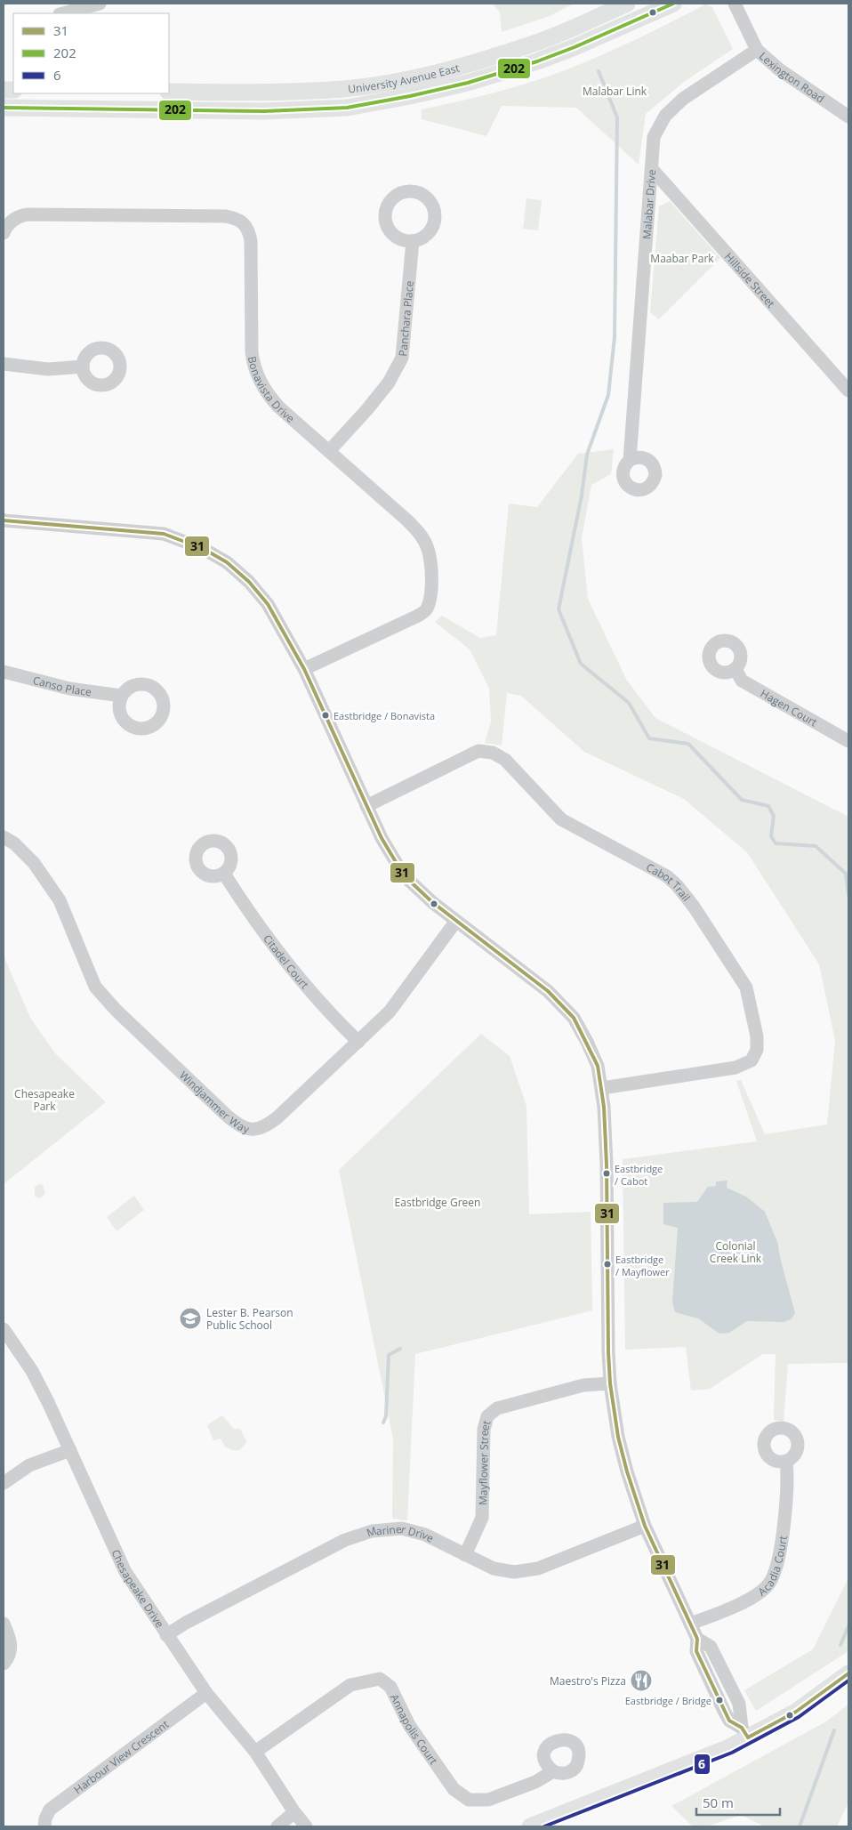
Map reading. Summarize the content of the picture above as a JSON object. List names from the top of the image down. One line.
{"streets":{"main road":["University Avenue East"],"street":["Lexington Road","Malabar Drive","Hillside Street","Panchara Place","Bonavista Drive","Canso Place","Hagen Court","Cabot Trail","Citadel Court","Windjammer Way","Mayflower Street","Mariner Drive","Acadia Court","Chesapeake Drive","Annapolis Court","Harbour View Crescent"]},"crossings":[["Lexington Road","Malabar Drive"],["Malabar Drive","Hillside Street"],["Panchara Place","Bonavista Drive"],["Citadel Court","Windjammer Way"],["Mayflower Street","Mariner Drive"],["Mariner Drive","Chesapeake Drive"],["Chesapeake Drive","Annapolis Court"],["Chesapeake Drive","Harbour View Crescent"]],"parks":["Malabar Link","Maabar Park","Chesapeake Park","Eastbridge Green","Colonial Creek Link"],"places":{"other":["Eastbridge / Bonavista","Eastbridge / Cabot","Eastbridge / Mayflower","Eastbridge / Bridge"],"school or university":["Lester B. Pearson Public School"],"restaurant":["Maestro's Pizza"]},"lines":["transit line 202","transit line 31","transit line 6"],"legend":["31","202","6"],"scale_bar":"50 m"}
